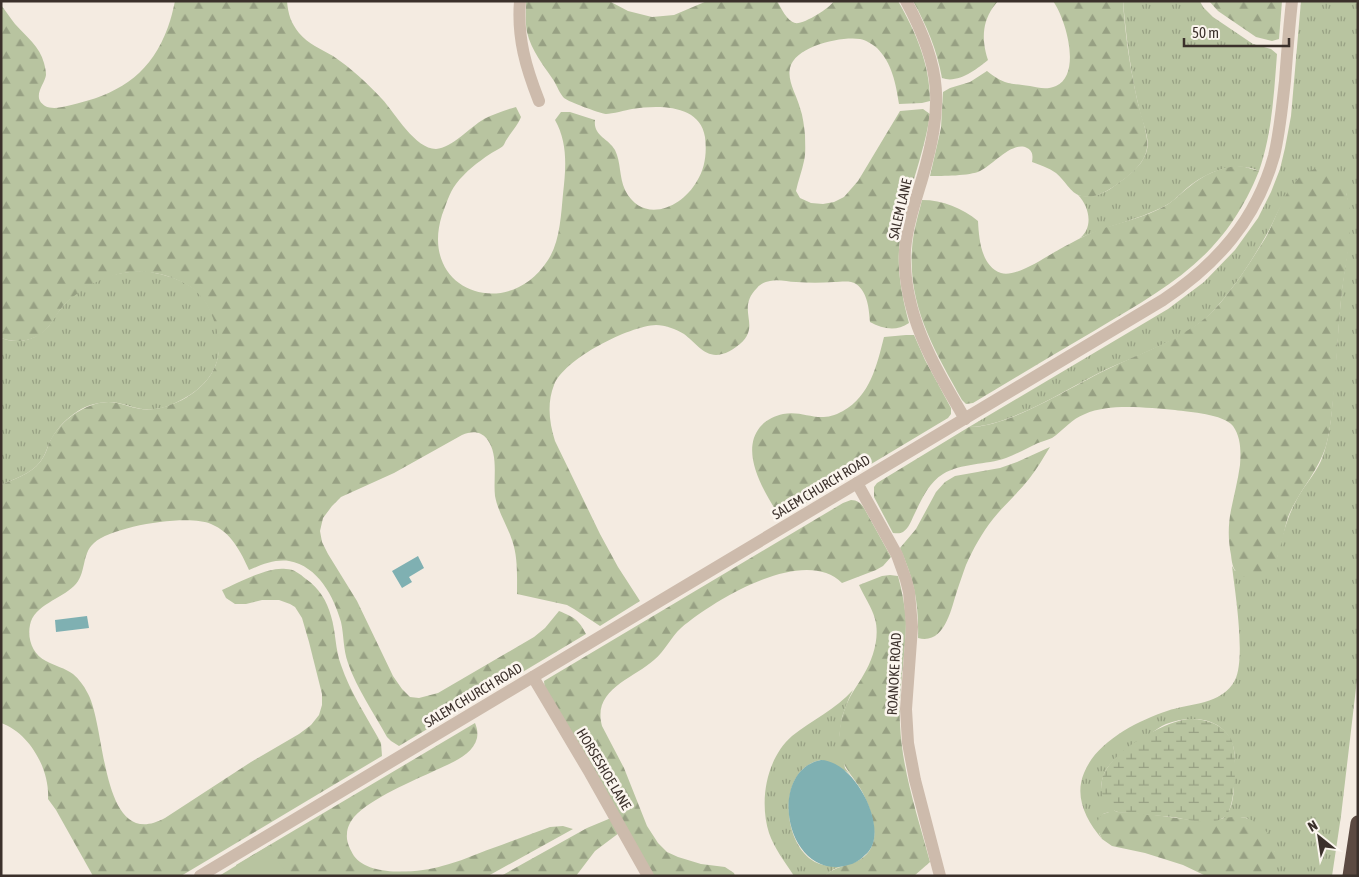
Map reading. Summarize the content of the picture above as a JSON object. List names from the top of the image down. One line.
{"streets":{"street":["SALEM LANE","SALEM CHURCH ROAD","ROANOKE ROAD","HORSESHOE LANE"]},"crossings":[["SALEM LANE","SALEM CHURCH ROAD"],["SALEM CHURCH ROAD","ROANOKE ROAD"],["SALEM CHURCH ROAD","HORSESHOE LANE"]],"scale_bar":"50 m","north":"top left"}
